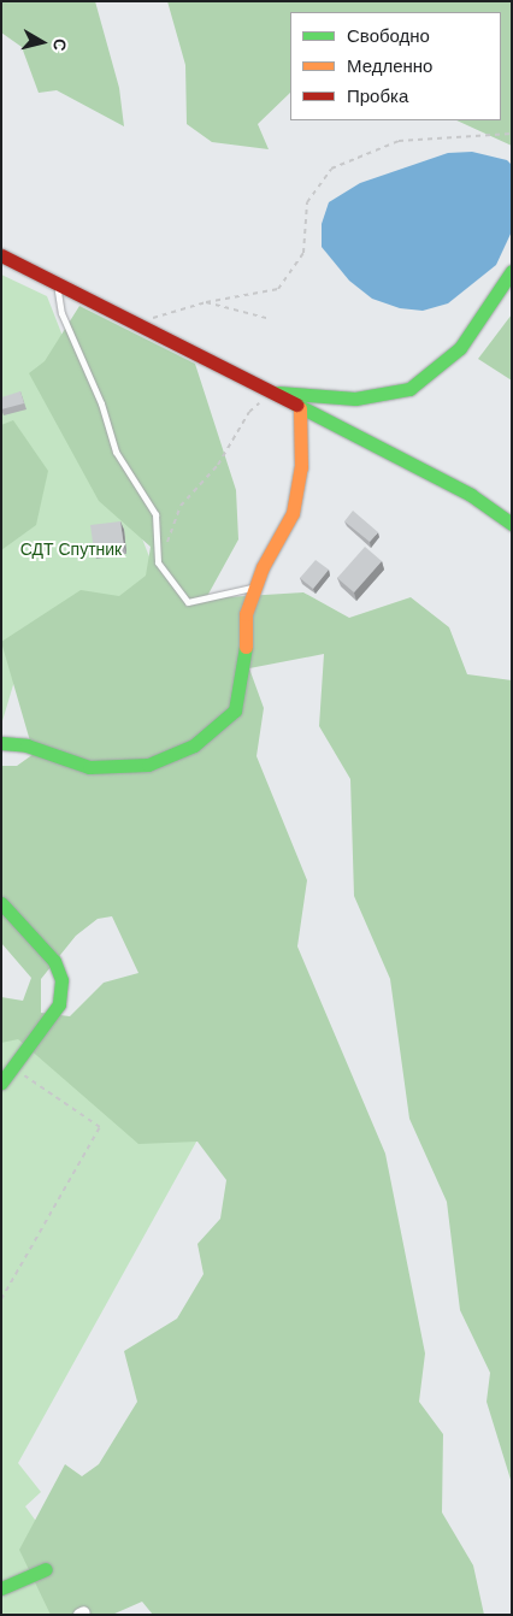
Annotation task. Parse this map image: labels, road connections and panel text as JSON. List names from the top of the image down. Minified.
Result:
{"parks":["СДТ Спутник"],"legend":["Свободно","Медленно","Пробка"],"north":"right"}
